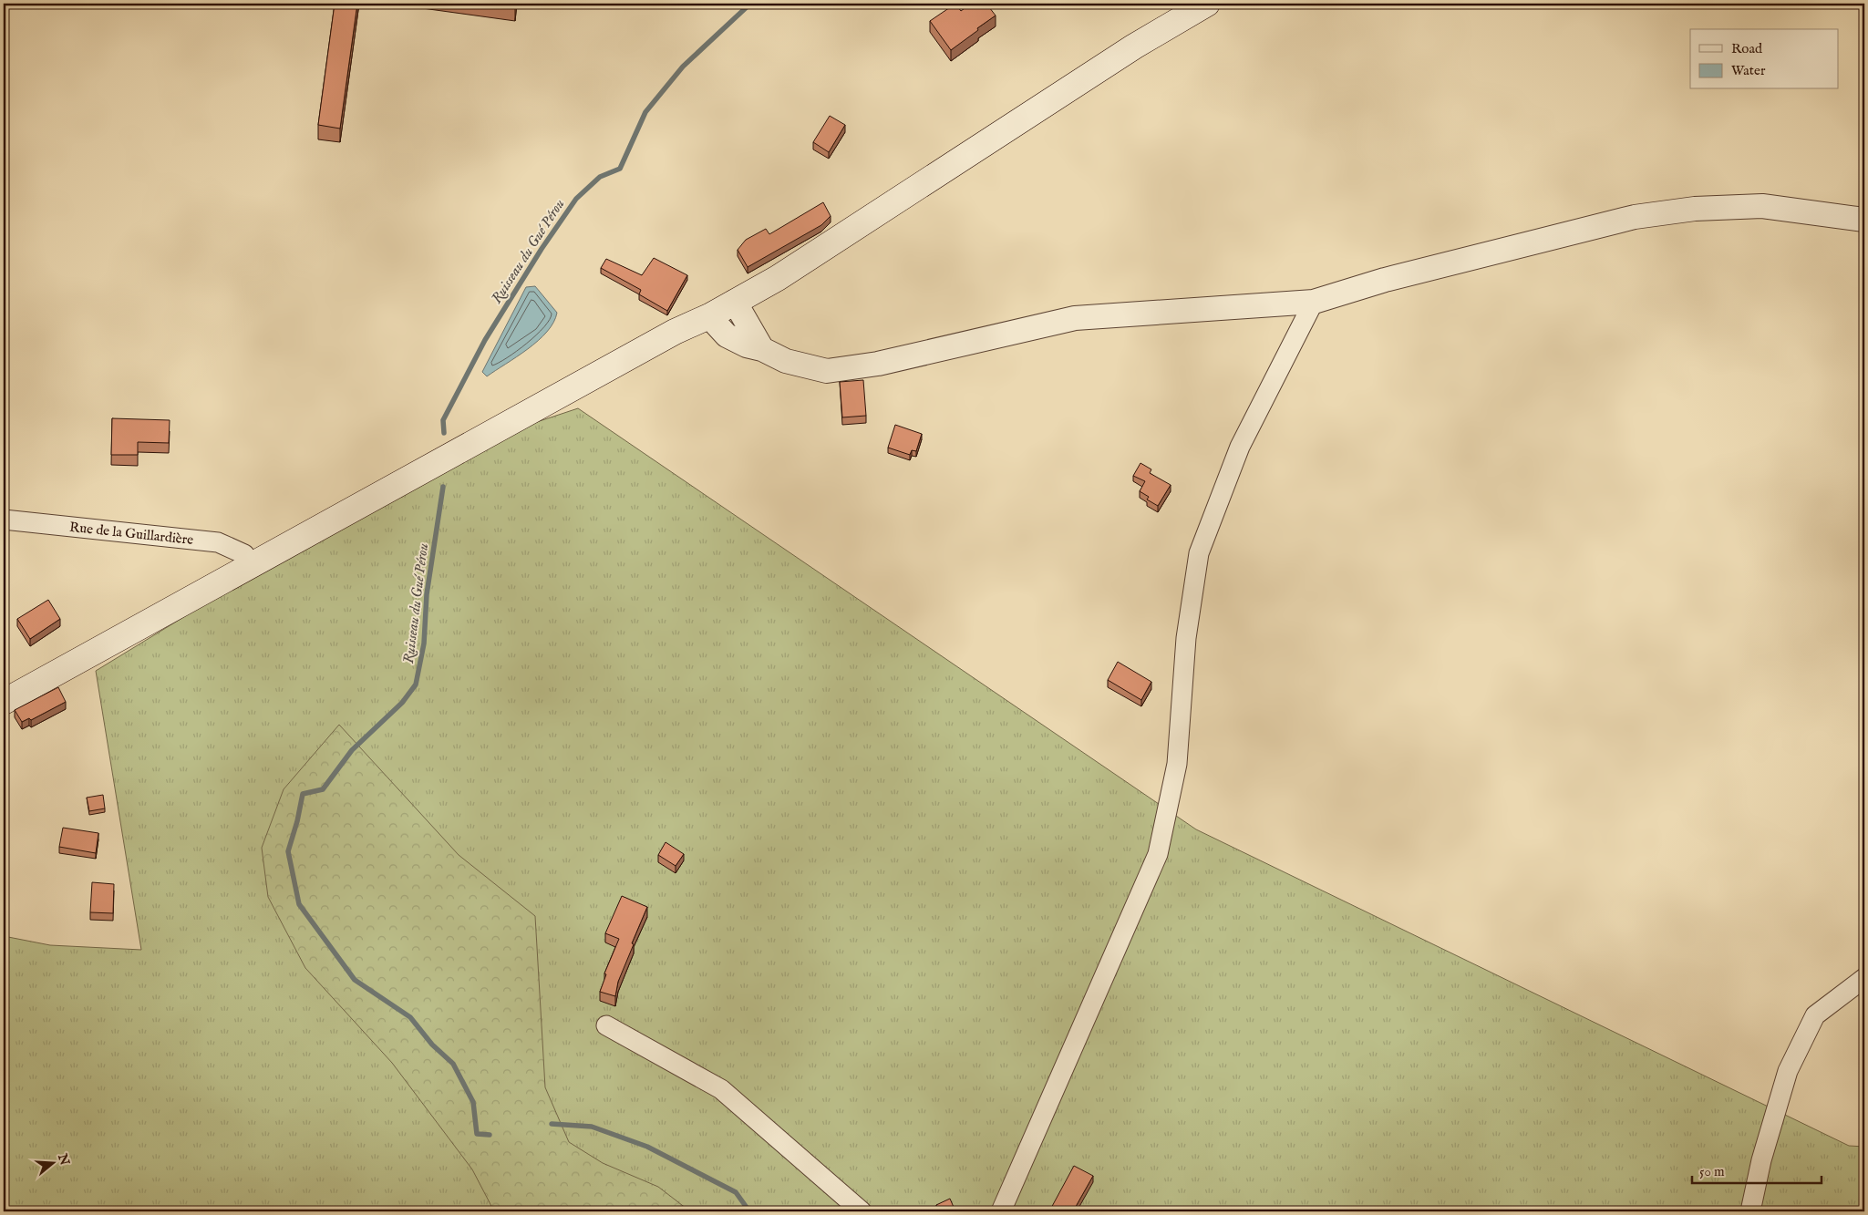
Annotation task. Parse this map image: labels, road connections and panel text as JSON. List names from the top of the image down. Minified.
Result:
{"streets":{"street":["Rue de la Guillardière"]},"water":["Ruisseau du Gué Pérou"],"legend":["Road","Water"],"scale_bar":"50 m","north":"right"}
